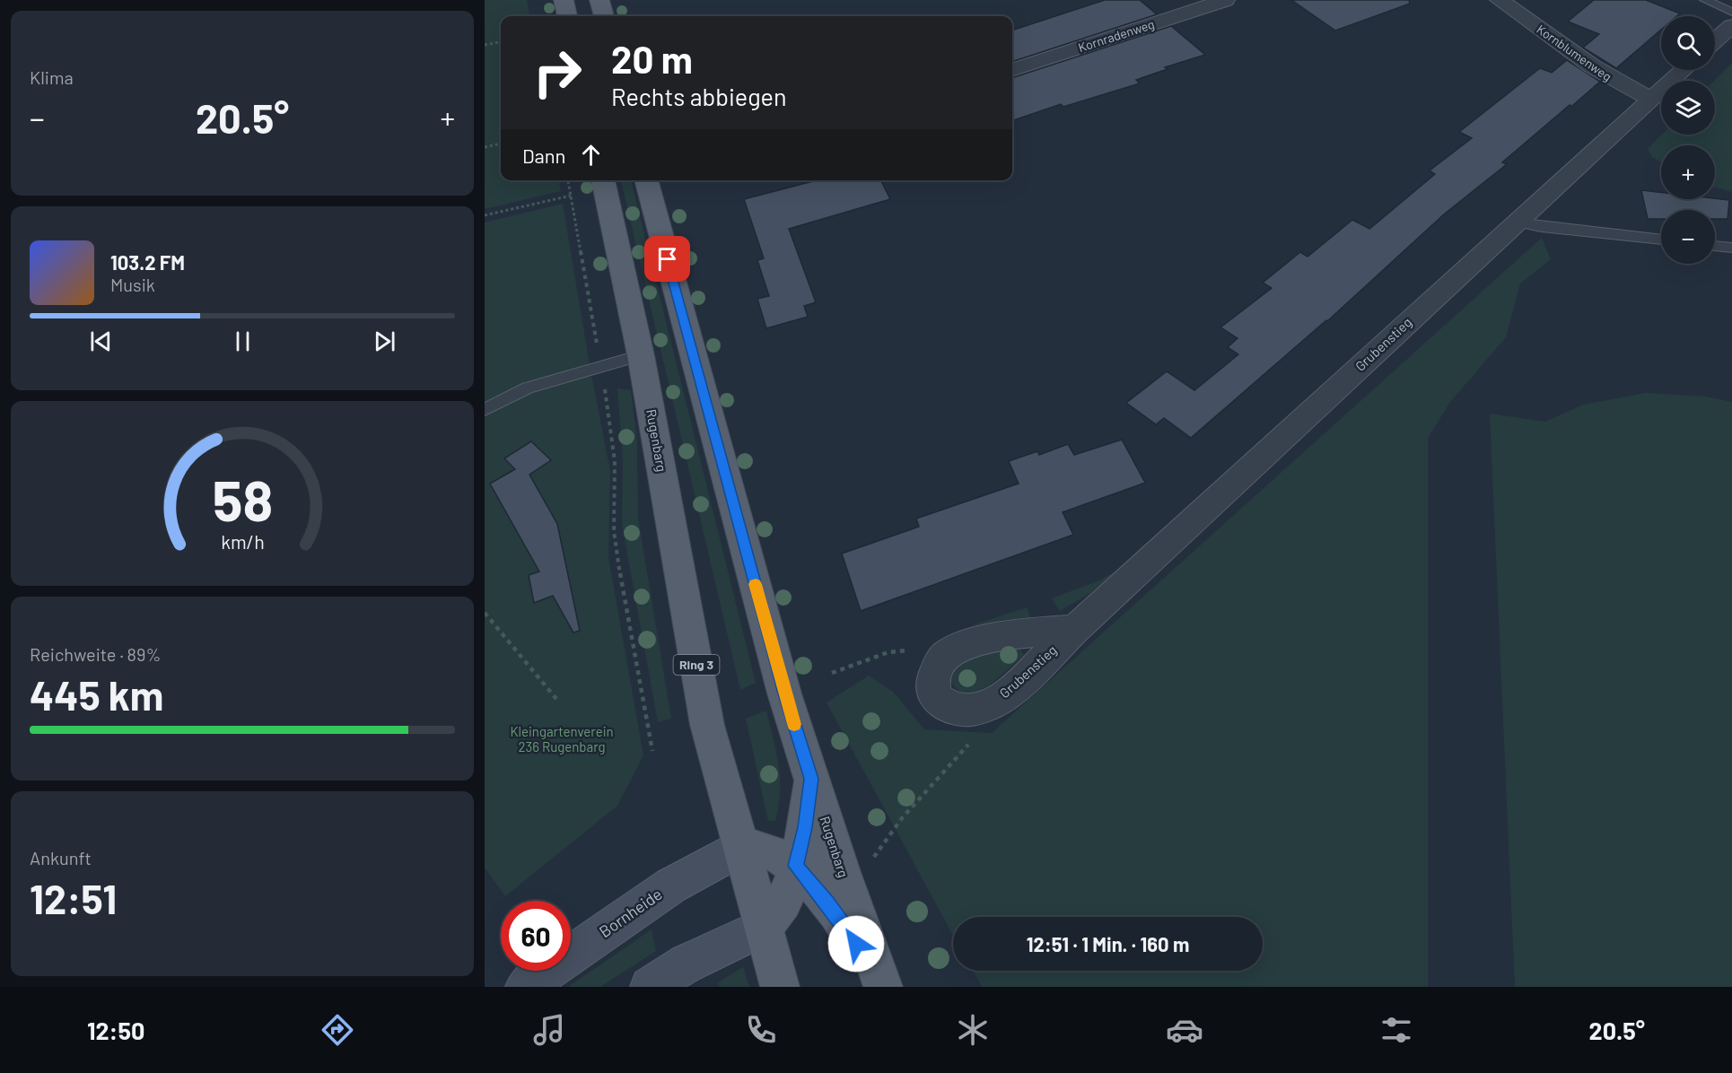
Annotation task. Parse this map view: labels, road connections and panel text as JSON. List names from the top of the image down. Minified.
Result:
{"streets":{"main road":["Rugenbarg","Ring 3"],"street":["Kornradenweg","Kornblumenweg","Grubenstieg","Bornheide"]},"crossings":[["Kornblumenweg","Grubenstieg"],["Rugenbarg","Bornheide"]],"parks":["Kleingartenverein 236 Rugenbarg"],"page":{"tile":["Klima",["Reichweite · 89%","445 km"],["Ankunft","12:51"]],"map_buttons":["+","−"],"turn":["20 m","Rechts abbiegen"],"heat":["−","20.5°","+"],"then":"Dann","song":["103.2 FM","Musik"],"limit":"60","trip":"12:51 · 1 Min. · 160 m","tabs":["12:50","20.5°"],"gauge":["58","km/h"]}}
